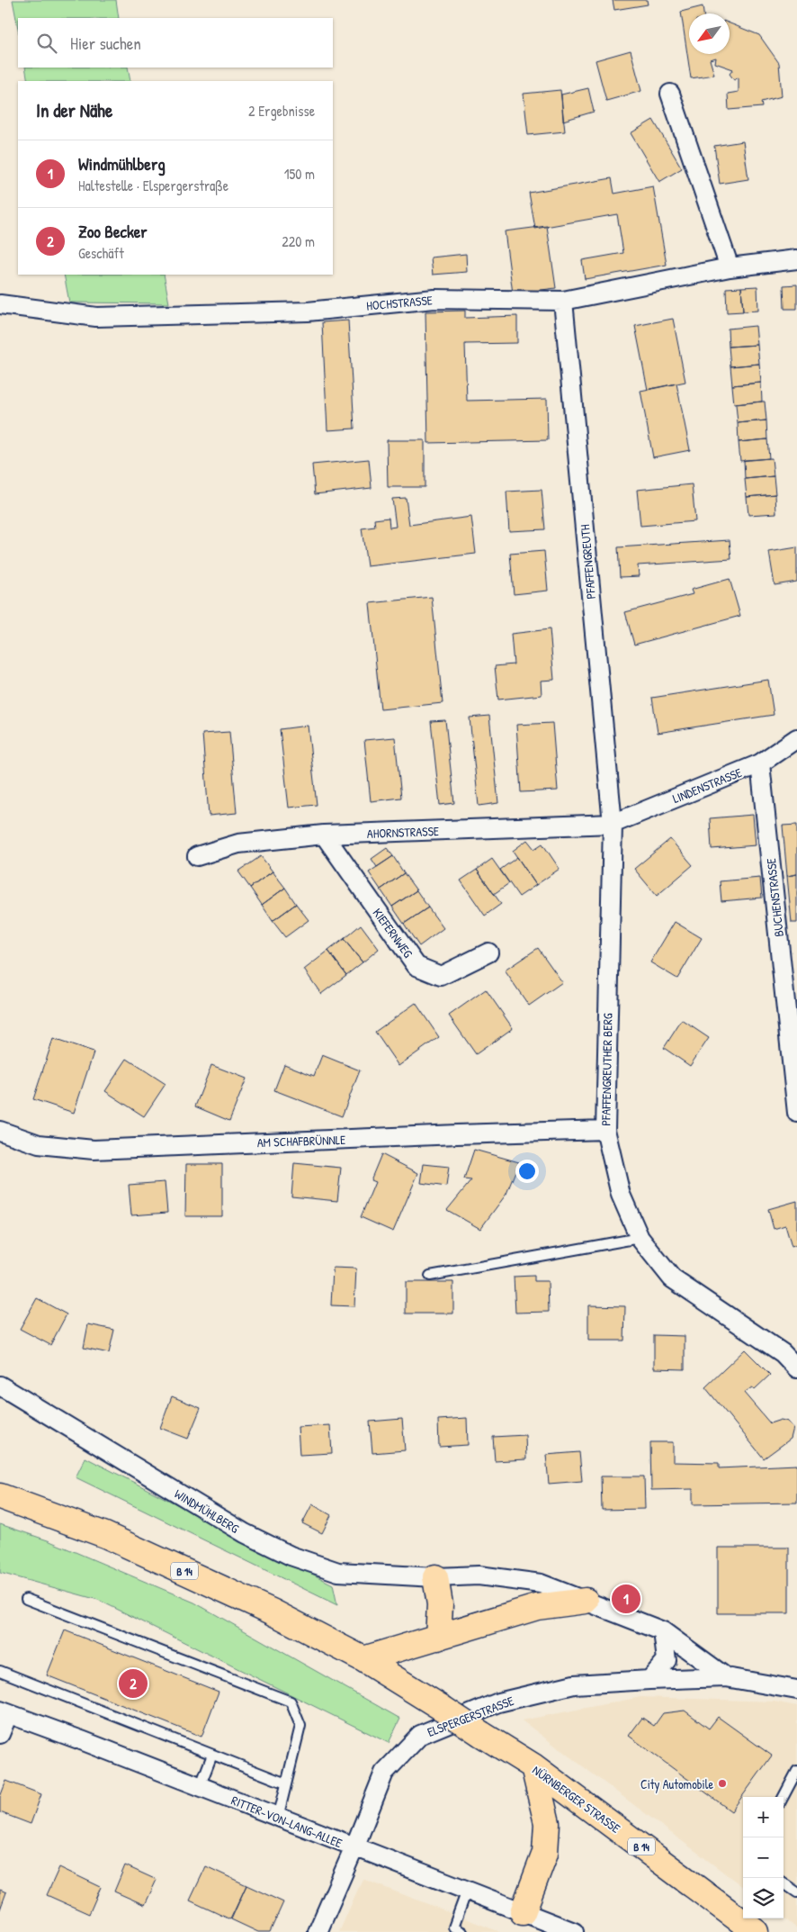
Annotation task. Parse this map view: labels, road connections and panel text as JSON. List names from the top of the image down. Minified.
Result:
{"streets":{"main road":["B 14","NÜRNBERGER STRASSE"],"street":["HOCHSTRASSE","PFAFFENGREUTH","LINDENSTRASSE","AHORNSTRASSE","BUCHENSTRASSE","KIEFERNWEG","PFAFFENGREUTHER BERG","AM SCHAFBRÜNNLE","WINDMÜHLBERG","ELSPERGERSTRASSE","RITTER-VON-LANG-ALLEE"]},"crossings":[["HOCHSTRASSE","PFAFFENGREUTH"],["PFAFFENGREUTH","LINDENSTRASSE"],["PFAFFENGREUTH","AHORNSTRASSE"],["PFAFFENGREUTH","PFAFFENGREUTHER BERG"],["LINDENSTRASSE","AHORNSTRASSE"],["LINDENSTRASSE","BUCHENSTRASSE"],["LINDENSTRASSE","PFAFFENGREUTHER BERG"],["AHORNSTRASSE","KIEFERNWEG"],["AHORNSTRASSE","PFAFFENGREUTHER BERG"],["PFAFFENGREUTHER BERG","AM SCHAFBRÜNNLE"],["WINDMÜHLBERG","ELSPERGERSTRASSE"],["B 14","NÜRNBERGER STRASSE"],["ELSPERGERSTRASSE","RITTER-VON-LANG-ALLEE"]],"places":["City Automobile"],"north":"bottom left","page":{"search":"Hier suchen","heading":["In der Nähe","2 Ergebnisse"],"list":[{"mark":"1","name":"Windmühlberg","note":"Haltestelle · Elspergerstraße","value":"150 m"},{"mark":"2","name":"Zoo Becker","note":"Geschäft","value":"220 m"}],"pins":["1","2"],"map_buttons":["+","−"]}}
